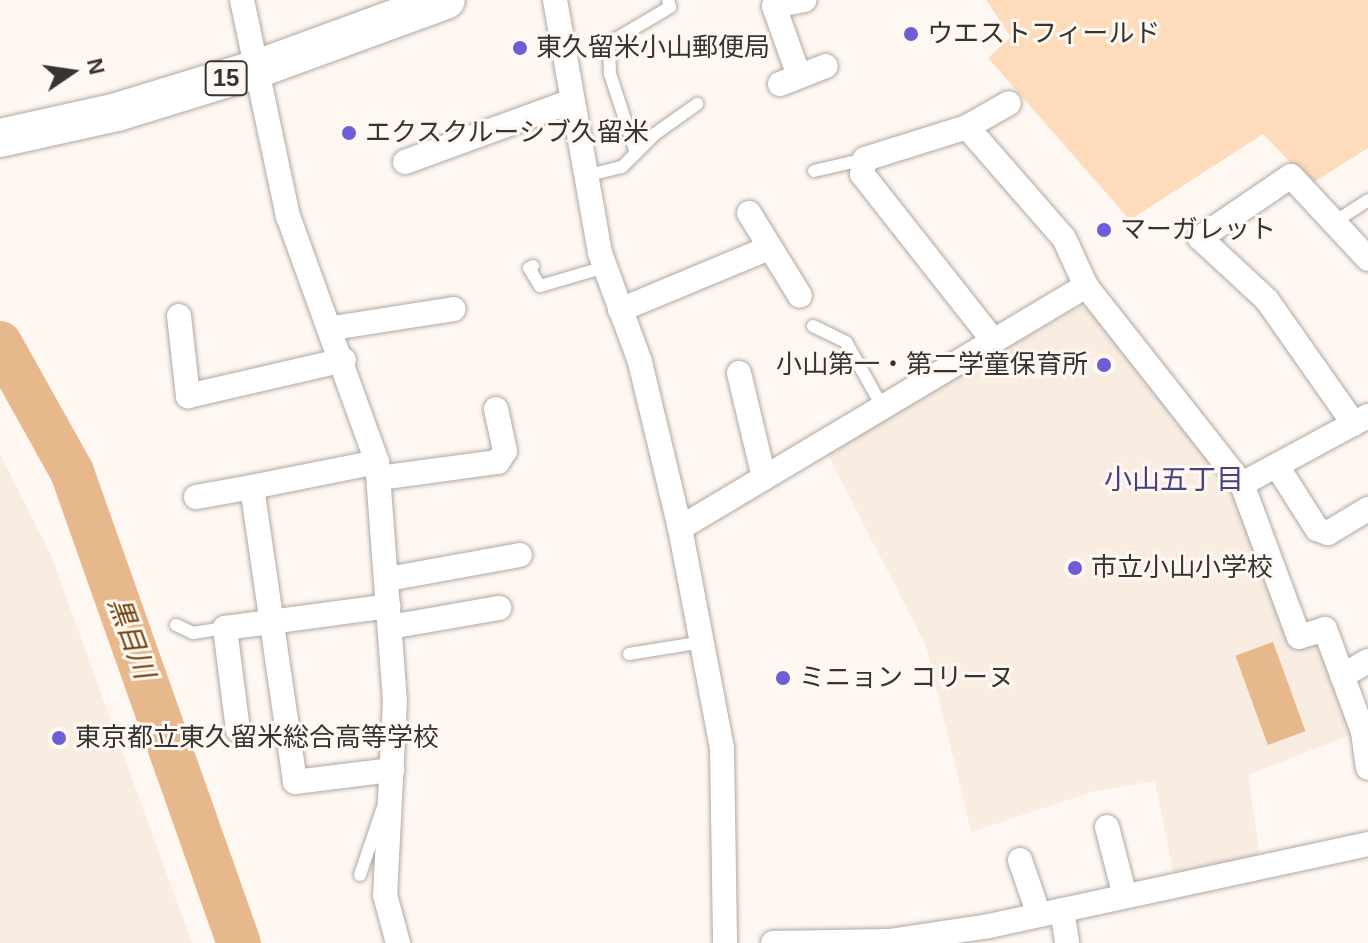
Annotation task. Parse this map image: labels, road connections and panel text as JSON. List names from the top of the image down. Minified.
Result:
{"streets":{"main road":["15"]},"districts":["小山五丁目"],"water":["黒目川"],"places":["ウエストフィールド","東久留米小山郵便局","エクスクルーシブ久留米","マーガレット","小山第一・第二学童保育所","市立小山小学校","ミニョン コリーヌ","東京都立東久留米総合高等学校"],"north":"right"}
